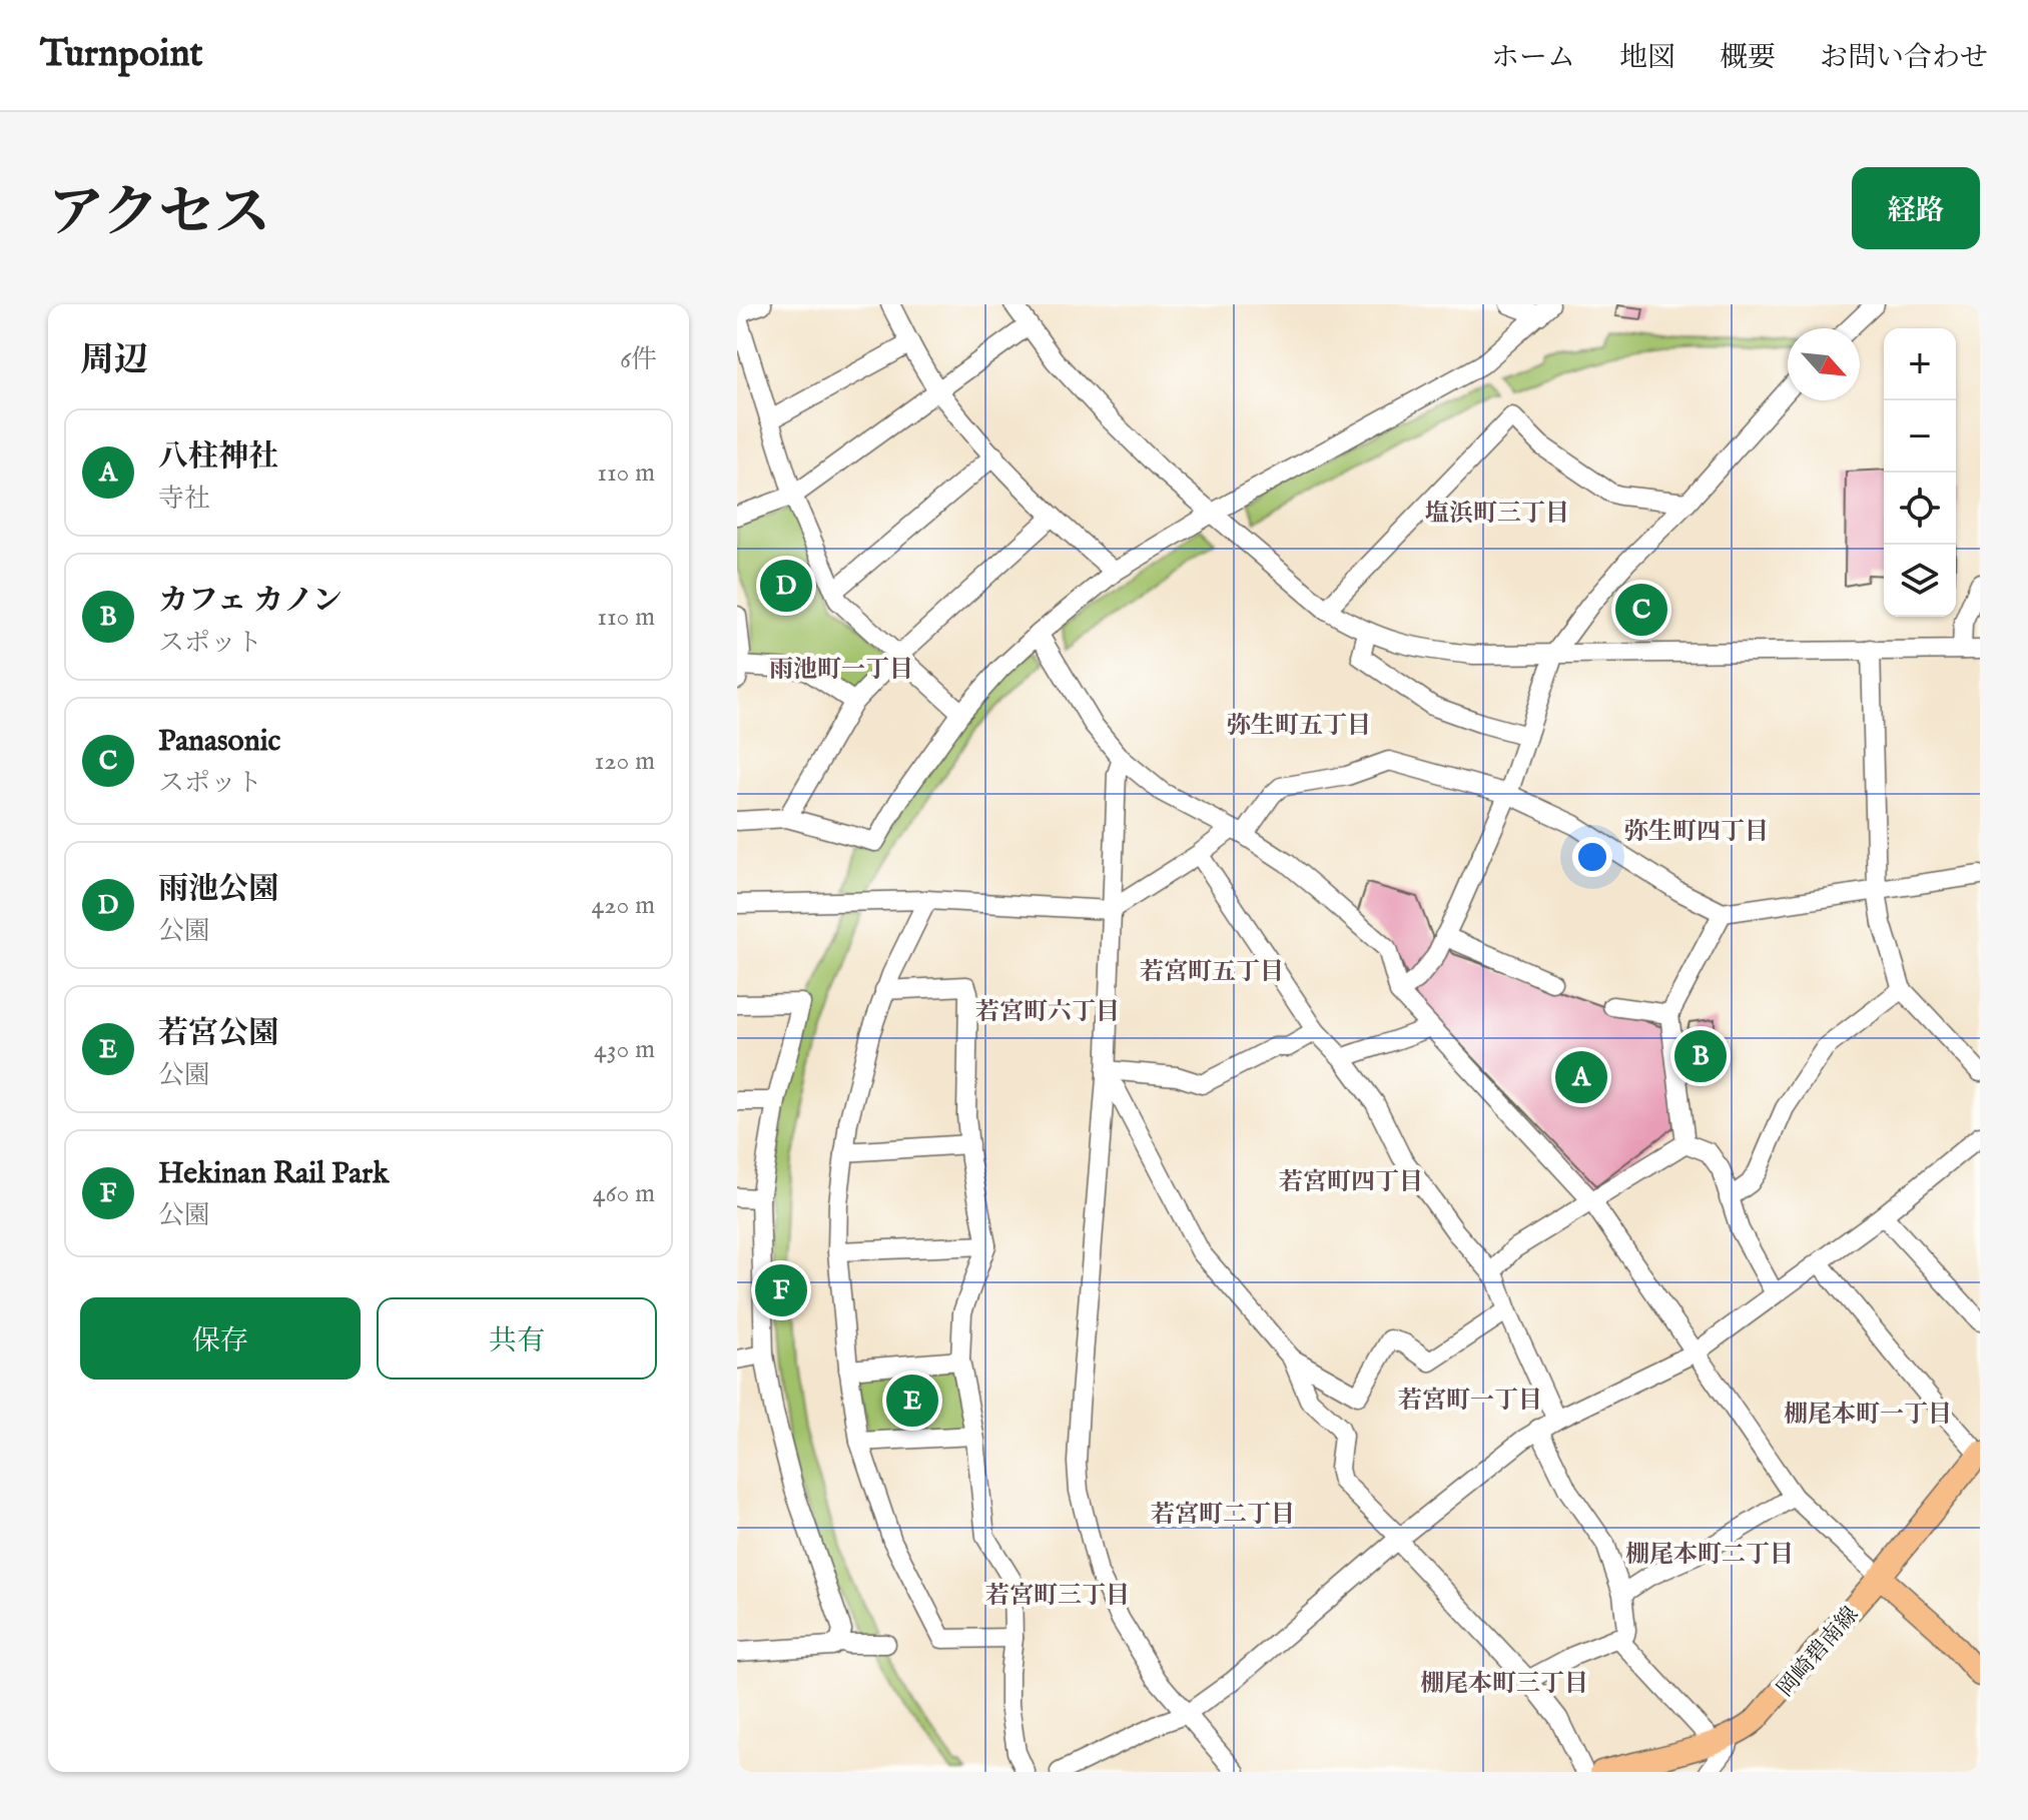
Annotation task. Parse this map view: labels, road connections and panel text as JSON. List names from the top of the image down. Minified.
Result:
{"streets":{"main road":["岡崎碧南線"]},"districts":["塩浜町三丁目","雨池町一丁目","弥生町五丁目","弥生町四丁目","若宮町五丁目","若宮町六丁目","若宮町四丁目","若宮町一丁目","棚尾本町一丁目","若宮町二丁目","棚尾本町二丁目","若宮町三丁目","棚尾本町三丁目"],"north":"bottom right","page":{"header":"Turnpoint","nav":["ホーム","地図","概要","お問い合わせ"],"title":"アクセス","buttons":["経路",["保存","共有"]],"heading":["周辺","6件"],"map_buttons":["+","−"],"list":[{"mark":"A","name":"八柱神社","note":"寺社","value":"110 m"},{"mark":"B","name":"カフェ カノン","note":"スポット","value":"110 m"},{"mark":"C","name":"Panasonic","note":"スポット","value":"120 m"},{"mark":"D","name":"雨池公園","note":"公園","value":"420 m"},{"mark":"E","name":"若宮公園","note":"公園","value":"430 m"},{"mark":"F","name":"Hekinan Rail Park","note":"公園","value":"460 m"}],"pins":["D","C","B","A","F","E"]}}
